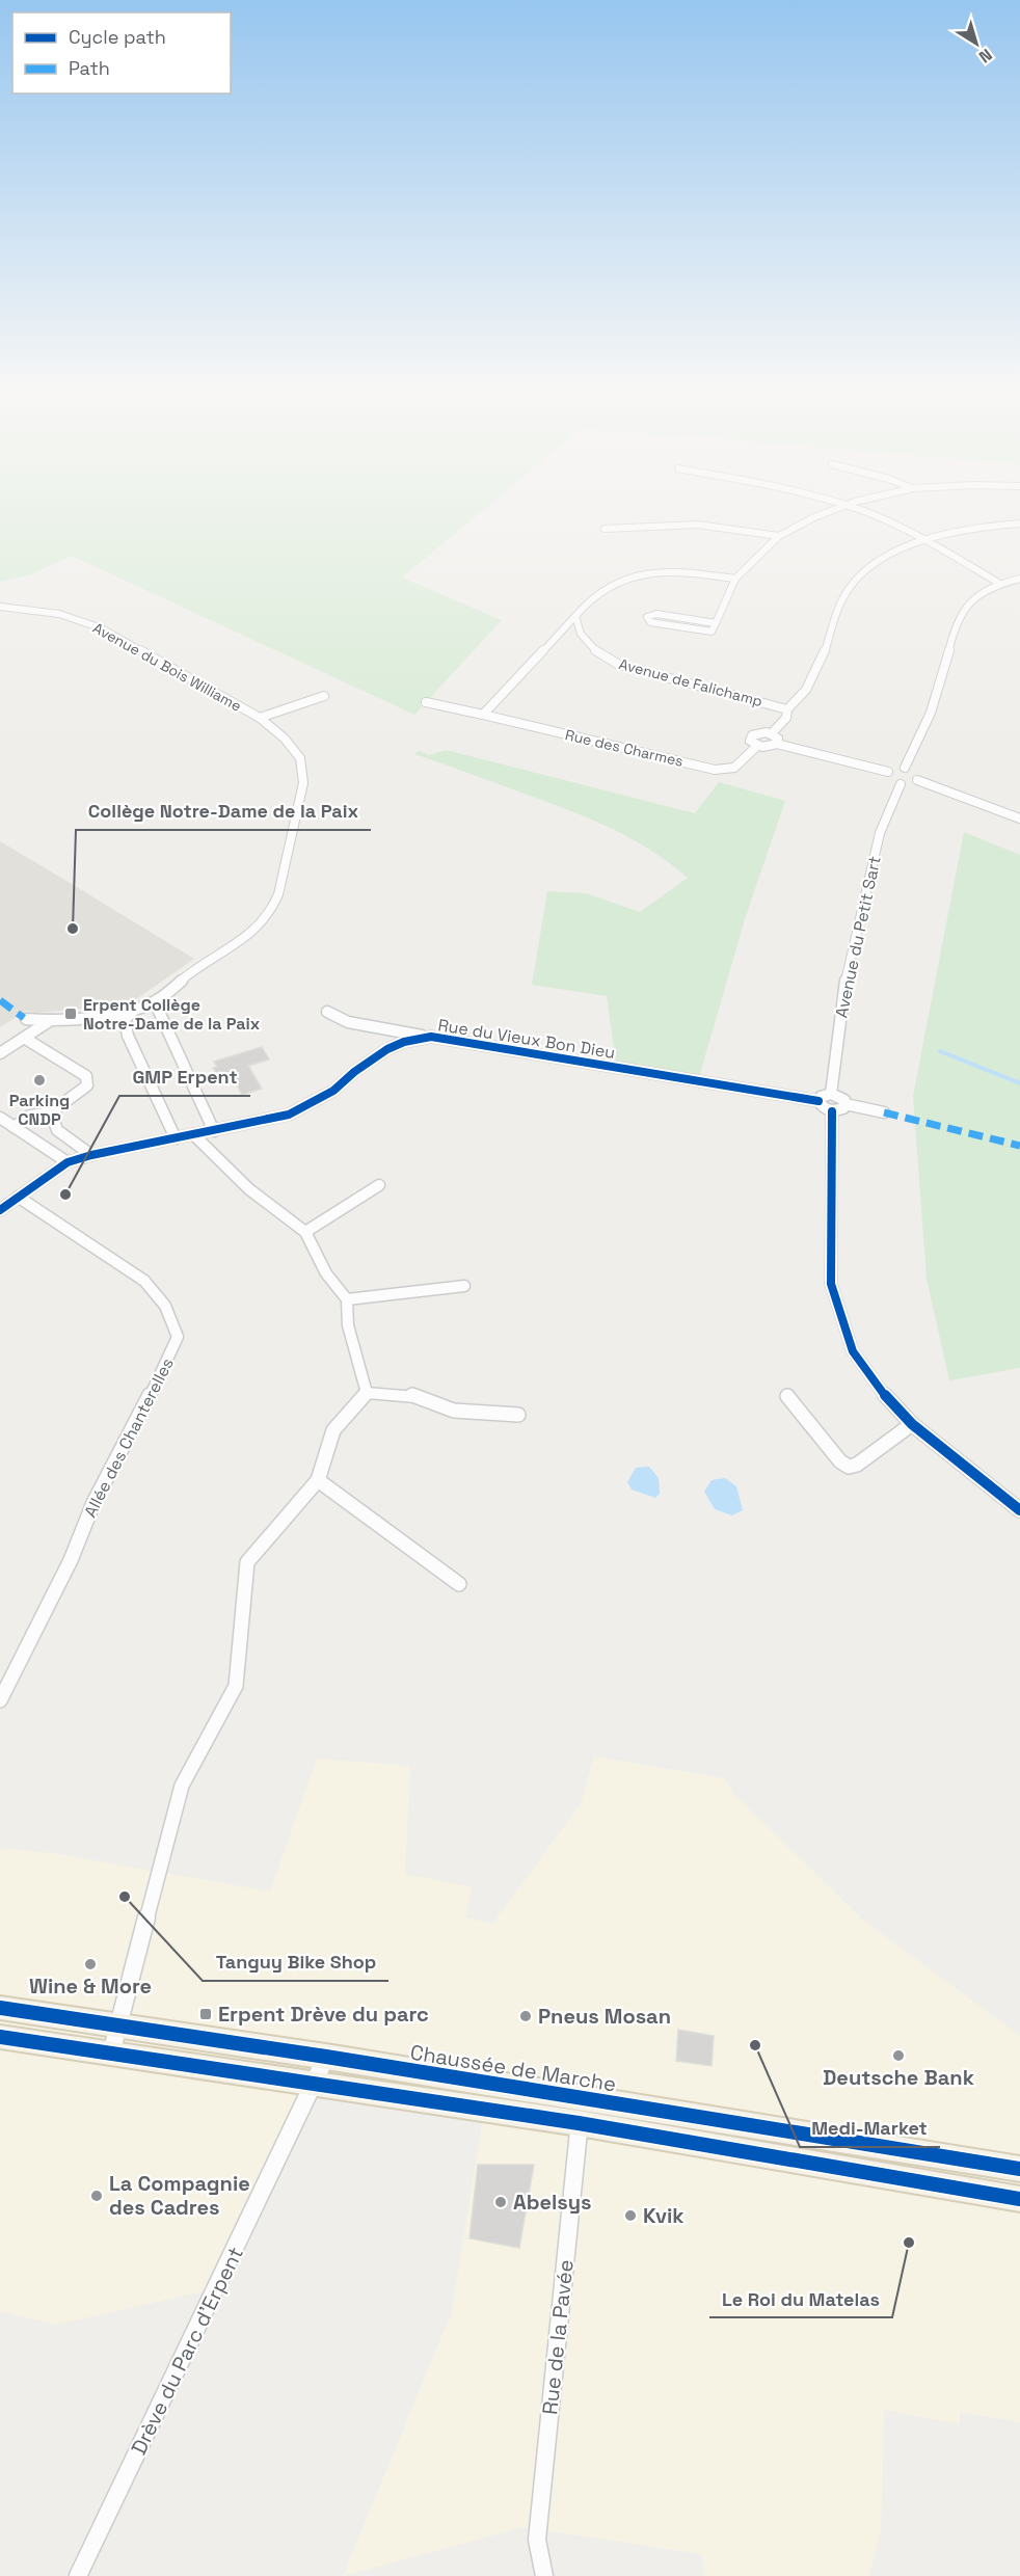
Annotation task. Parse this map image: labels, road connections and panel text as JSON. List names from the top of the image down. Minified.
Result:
{"streets":{"main road":["Chaussée de Marche"],"street":["Avenue du Bois Williame","Avenue de Falichamp","Rue des Charmes","Avenue du Petit Sart","Rue du Vieux Bon Dieu","Allée des Chanterelles","Rue de la Pavée","Drève du Parc d'Erpent"]},"crossings":[["Avenue de Falichamp","Rue des Charmes"],["Avenue du Petit Sart","Rue du Vieux Bon Dieu"],["Chaussée de Marche","Rue de la Pavée"],["Chaussée de Marche","Drève du Parc d'Erpent"]],"places":{"other":["Collège Notre-Dame de la Paix","Parking CNDP","GMP Erpent","Tanguy Bike Shop","Wine & More","Pneus Mosan","Medi-Market","Deutsche Bank","La Compagnie des Cadres","Abelsys","Kvik","Le Roi du Matelas"],"transit":["Erpent Collège Notre-Dame de la Paix","Erpent Drève du parc"]},"legend":["Cycle path","Path"],"north":"bottom right"}
